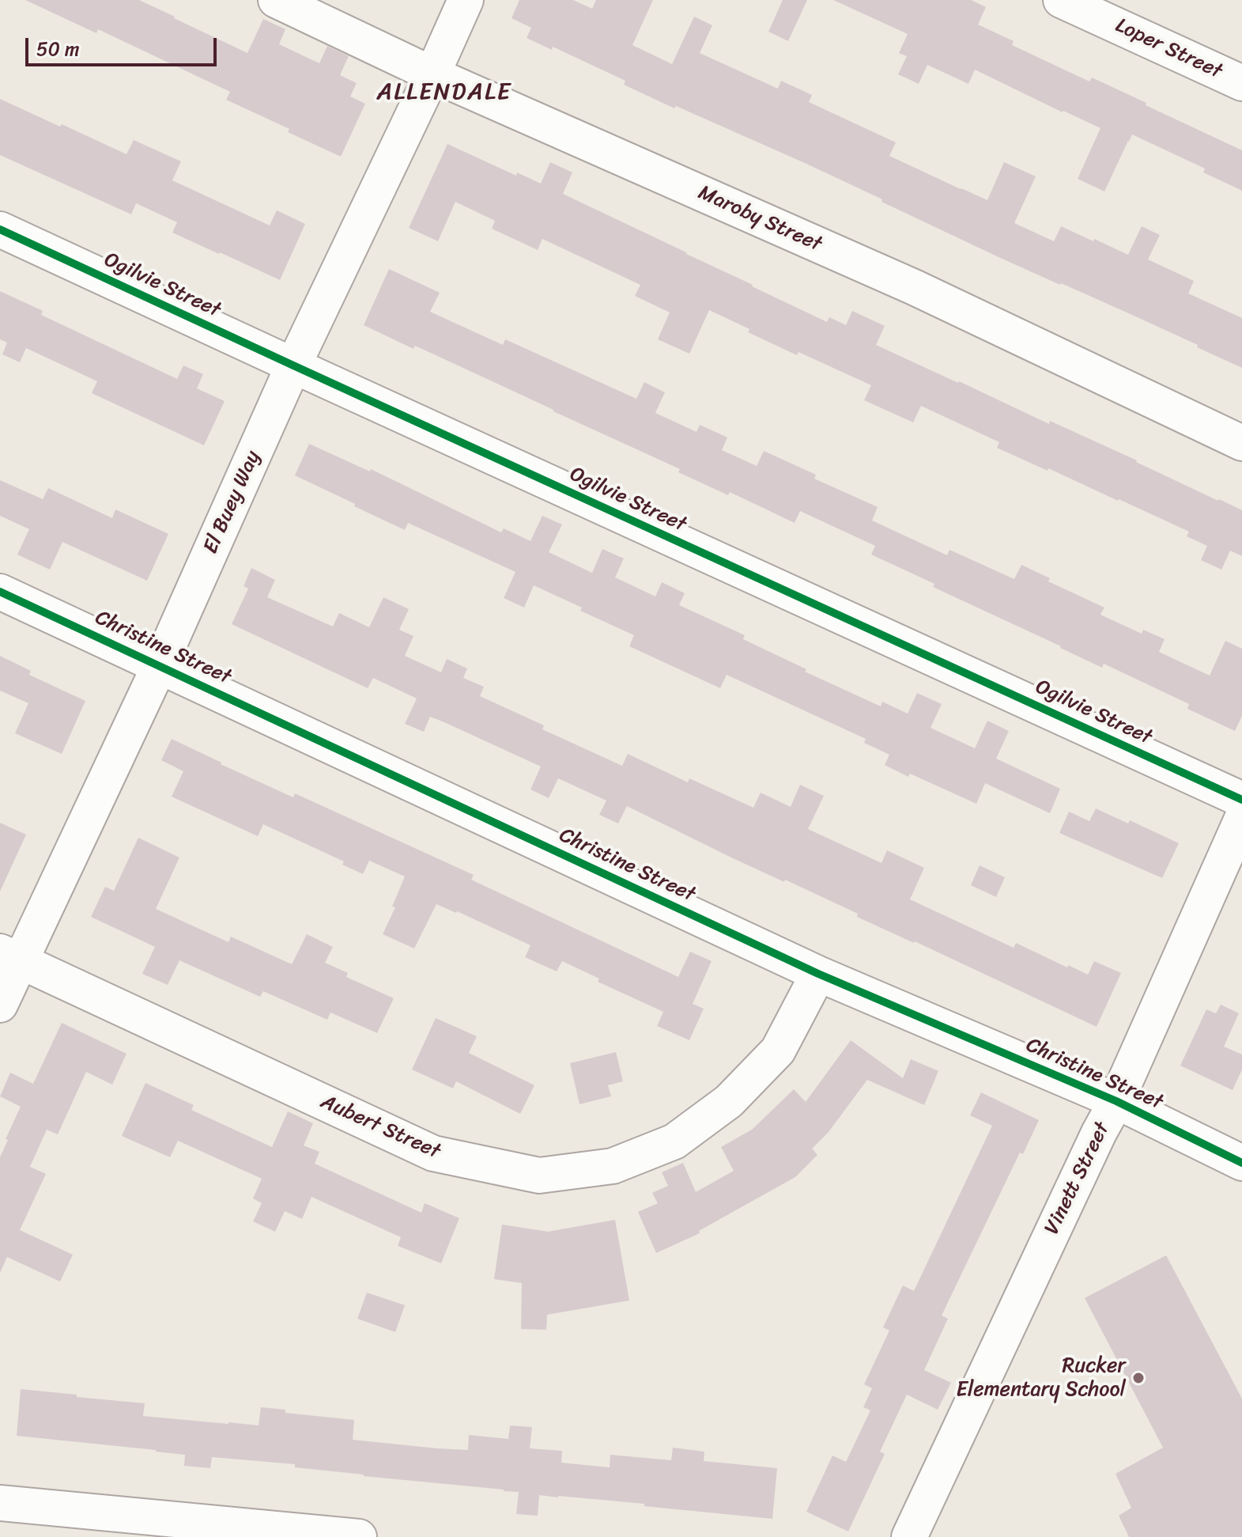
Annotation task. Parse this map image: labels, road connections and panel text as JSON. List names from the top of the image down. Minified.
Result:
{"streets":{"street":["Loper Street","Maroby Street","Ogilvie Street","El Buey Way","Christine Street","Aubert Street","Vinett Street"]},"crossings":[["Maroby Street","El Buey Way"],["Ogilvie Street","El Buey Way"],["El Buey Way","Christine Street"],["El Buey Way","Aubert Street"],["Christine Street","Aubert Street"],["Christine Street","Vinett Street"]],"districts":["ALLENDALE"],"places":["Rucker Elementary School"],"scale_bar":"50 m"}
